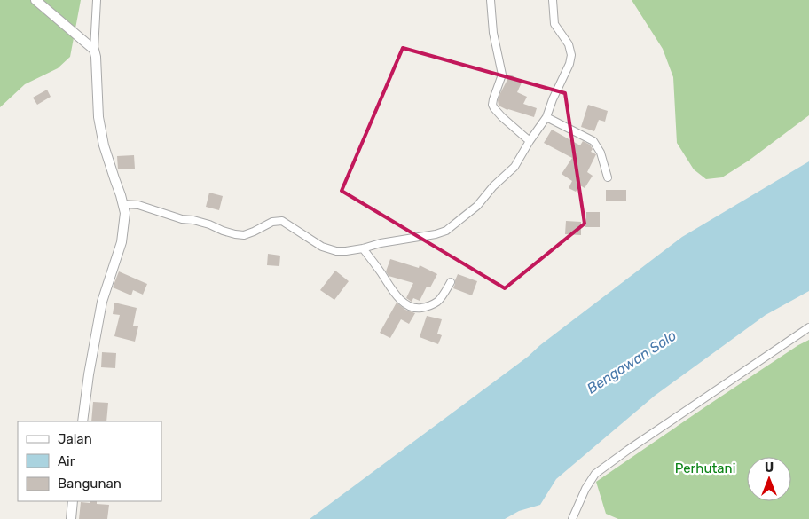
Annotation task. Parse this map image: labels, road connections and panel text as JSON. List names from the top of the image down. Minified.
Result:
{"water":["Bengawan Solo"],"parks":["Perhutani"],"legend":["Jalan","Air","Bangunan"],"north":"top"}
